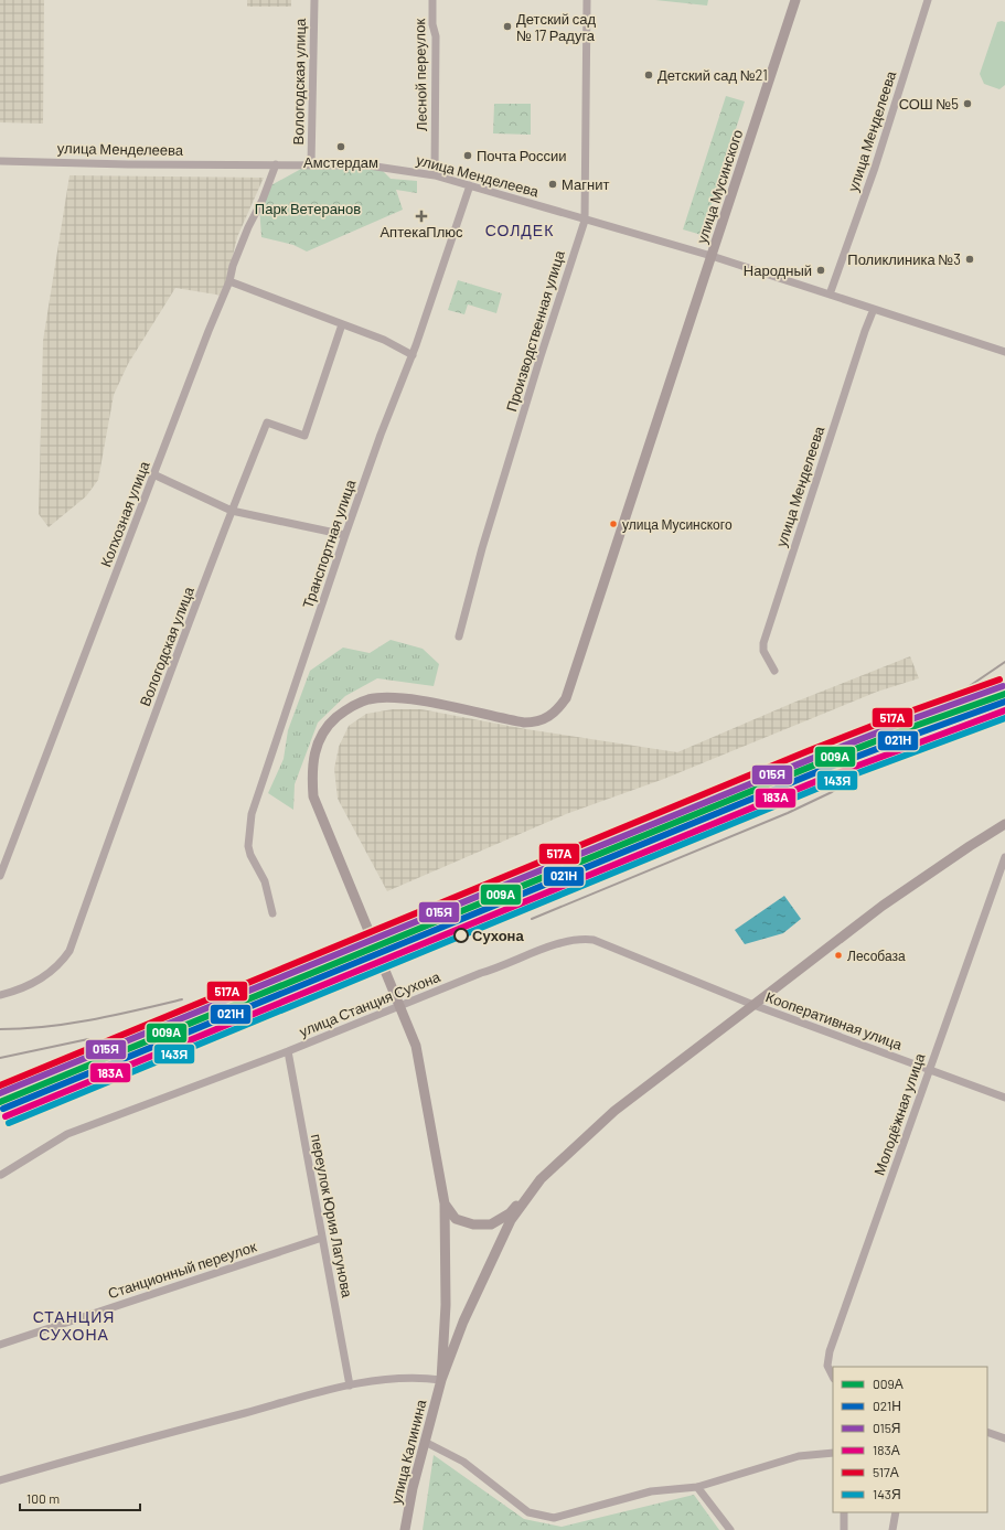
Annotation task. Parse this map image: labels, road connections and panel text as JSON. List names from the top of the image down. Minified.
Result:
{"streets":{"street":["Лесной переулок","Вологодская улица","улица Менделеева","улица Мусинского","Производственная улица","Колхозная улица","Транспортная улица","улица Станция Сухона","Кооперативная улица","Молодёжная улица","переулок Юрия Лагунова","Станционный переулок","улица Калинина"]},"crossings":[["Лесной переулок","улица Менделеева"],["Вологодская улица","улица Менделеева"],["улица Менделеева","улица Мусинского"],["улица Менделеева","Производственная улица"],["улица Менделеева","Колхозная улица"],["улица Менделеева","Транспортная улица"],["улица Мусинского","улица Калинина"],["улица Станция Сухона","Кооперативная улица"],["улица Станция Сухона","переулок Юрия Лагунова"],["Кооперативная улица","Молодёжная улица"],["переулок Юрия Лагунова","Станционный переулок"]],"districts":["СОЛДЕК","СТАНЦИЯ СУХОНА"],"parks":["Парк Ветеранов"],"places":{"other":["Детский сад № 17 Радуга","Детский сад №21","СОШ №5","Амстердам","Почта России","Магнит","Поликлиника №3","Народный","улица Мусинского","Сухона","Лесобаза"],"health":["АптекаПлюс"]},"lines":["transit line 517А","transit line 015Я","transit line 009А","transit line 021Н","transit line 183А","transit line 143Я"],"legend":["009А","021Н","015Я","183А","517А","143Я"],"scale_bar":"100 m"}
